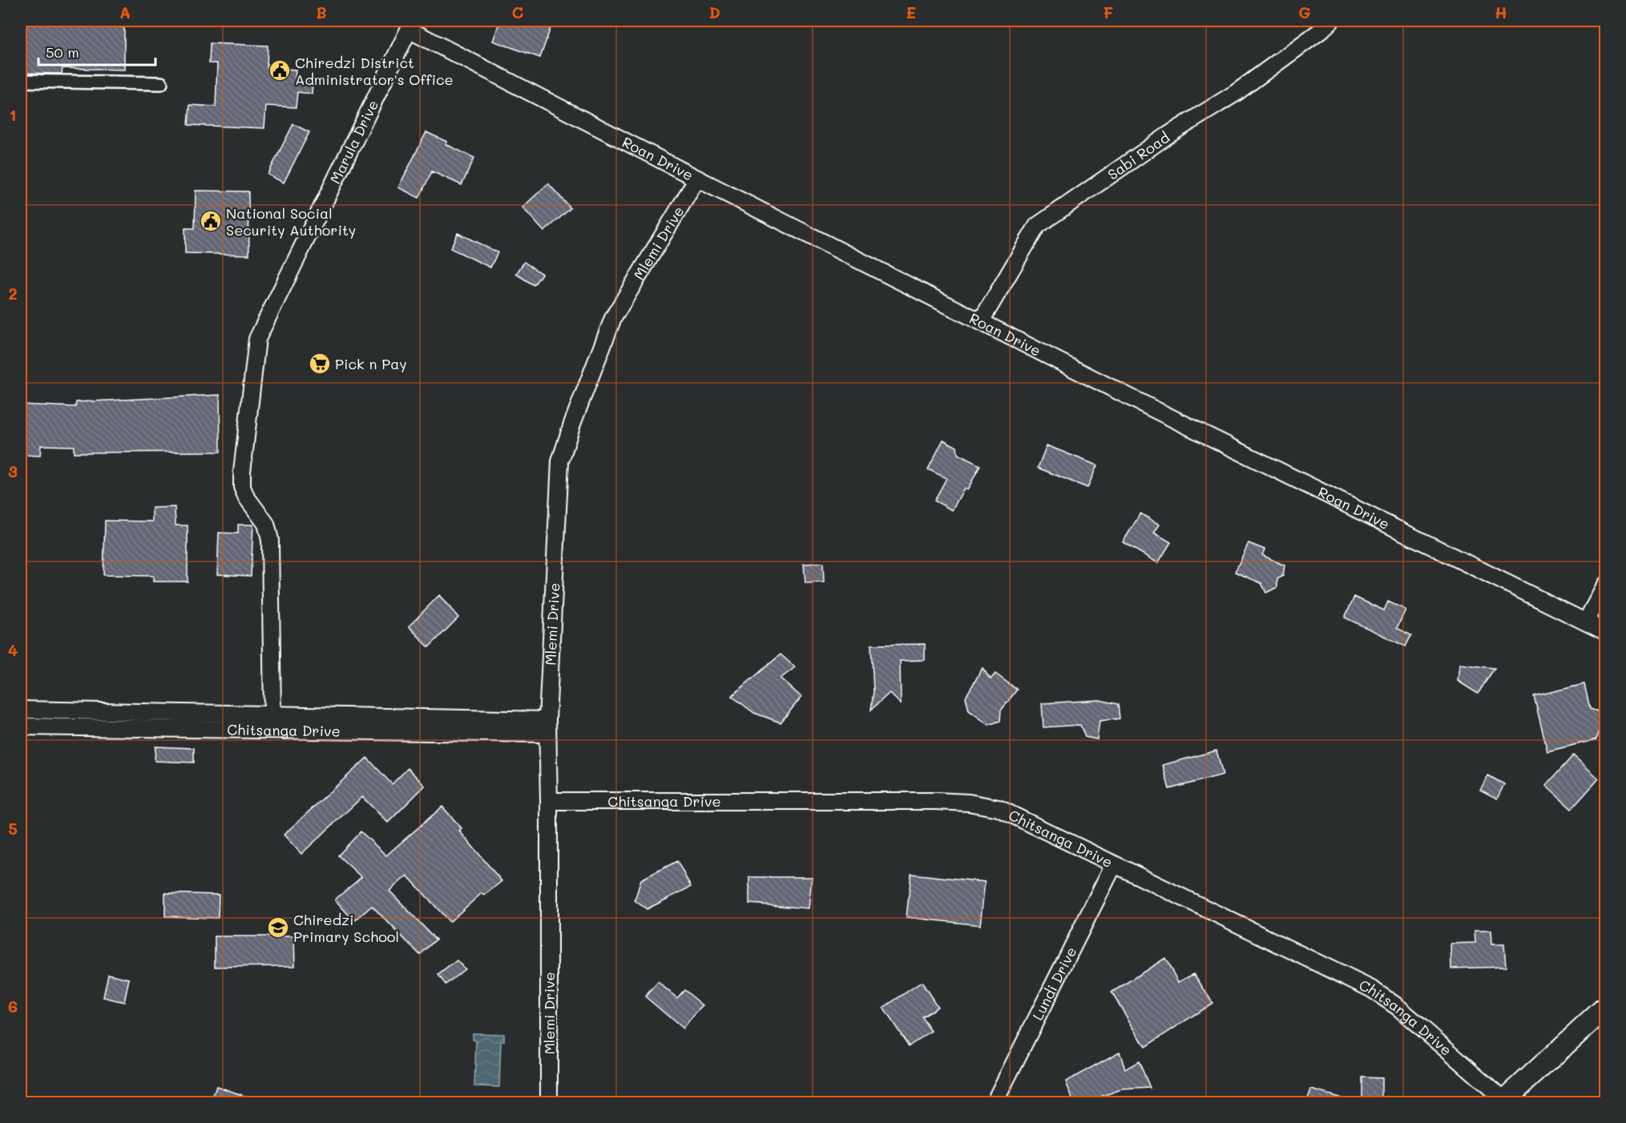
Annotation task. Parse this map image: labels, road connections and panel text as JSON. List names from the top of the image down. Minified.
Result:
{"streets":{"street":["Marula Drive","Sabi Road","Roan Drive","Mlemi Drive","Chitsanga Drive","Lundi Drive"]},"crossings":[["Marula Drive","Roan Drive"],["Sabi Road","Roan Drive"],["Roan Drive","Mlemi Drive"],["Mlemi Drive","Chitsanga Drive"],["Chitsanga Drive","Lundi Drive"]],"places":{"public building":["Chiredzi District Administrator's Office","National Social Security Authority"],"supermarket":["Pick n Pay"],"school or university":["Chiredzi Primary School"]},"scale_bar":"50 m","grid":{"columns":["A","B","C","D","E","F","G","H"],"rows":["1","2","3","4","5","6"]}}
